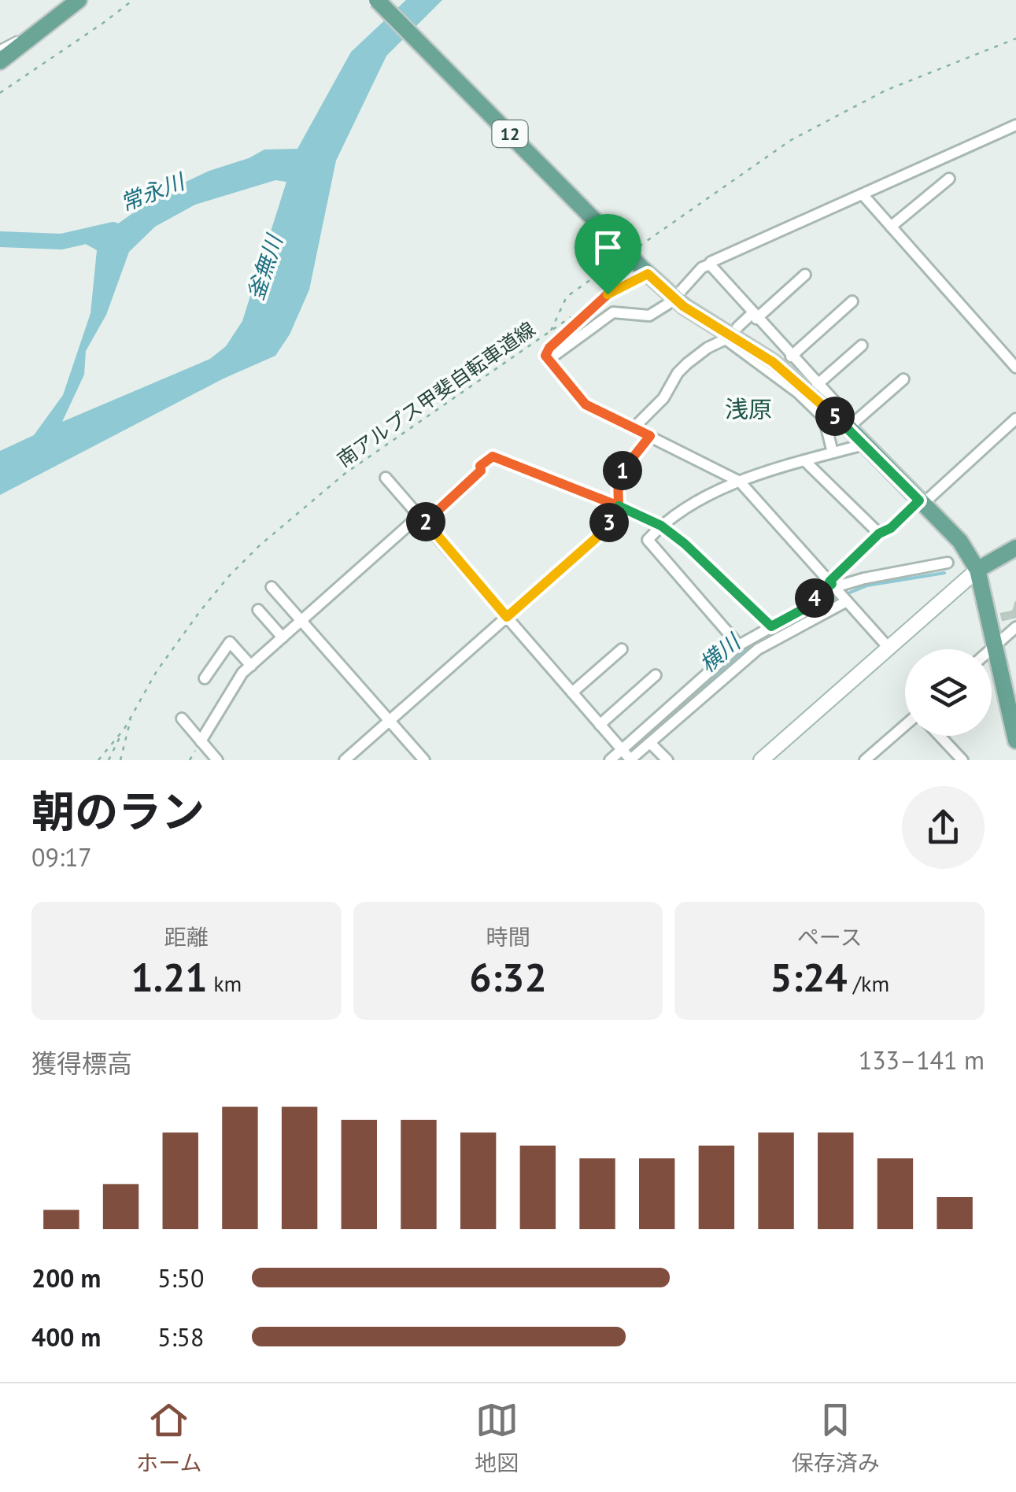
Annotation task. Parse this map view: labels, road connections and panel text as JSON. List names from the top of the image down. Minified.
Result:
{"streets":{"main road":["12"],"path":["南アルプス甲斐自転車道線"]},"districts":["浅原"],"water":["常永川","釜無川","横川"],"page":{"pins":["5","1","2","3","4"],"heading":["朝のラン","09:17"],"stats":[["距離","1.21 km"],["時間","6:32"],["ペース","5:24 /km"]],"chart":["獲得標高","133–141 m"],"list":[{"name":"200 m","note":"5:50"},{"name":"400 m","note":"5:58"}],"tabs":["ホーム","地図","保存済み"]}}
